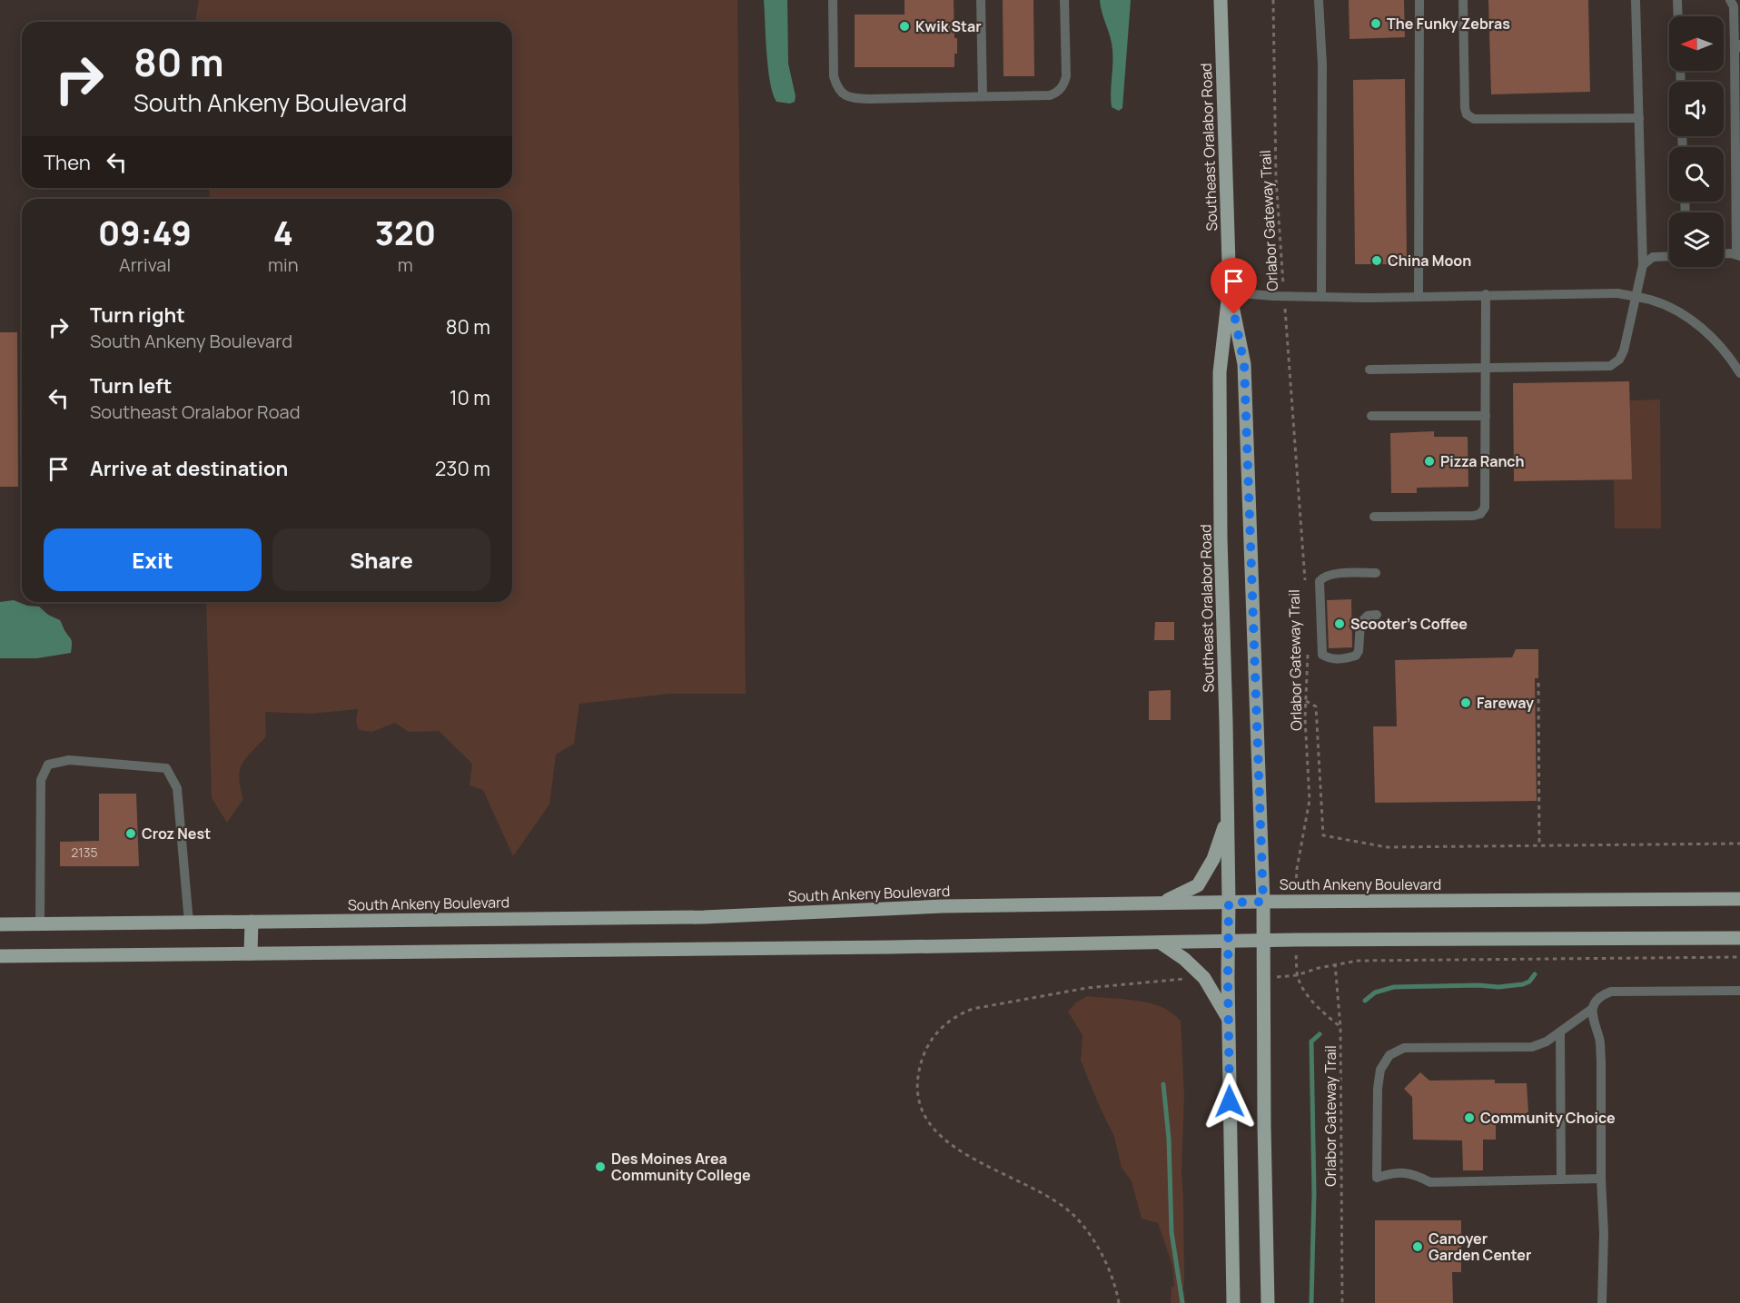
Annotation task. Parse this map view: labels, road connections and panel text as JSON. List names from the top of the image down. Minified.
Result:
{"streets":{"main road":["Southeast Oralabor Road","South Ankeny Boulevard"],"path":["Orlabor Gateway Trail"]},"crossings":[["Southeast Oralabor Road","South Ankeny Boulevard"],["Orlabor Gateway Trail","South Ankeny Boulevard"]],"places":["The Funky Zebras","Kwik Star","China Moon","Pizza Ranch","Scooter's Coffee","Fareway","Croz Nest","Community Choice","Des Moines Area Community College","Canoyer Garden Center"],"house_numbers":["2135"],"north":"left","page":{"turn":["80 m","South Ankeny Boulevard"],"then":"Then","eta":["09:49","Arrival","4","min","320","m"],"list":[{"name":"Turn right","note":"South Ankeny Boulevard","value":"80 m"},{"name":"Turn left","note":"Southeast Oralabor Road","value":"10 m"},{"name":"Arrive at destination","value":"230 m"}],"buttons":["Exit","Share"]}}
